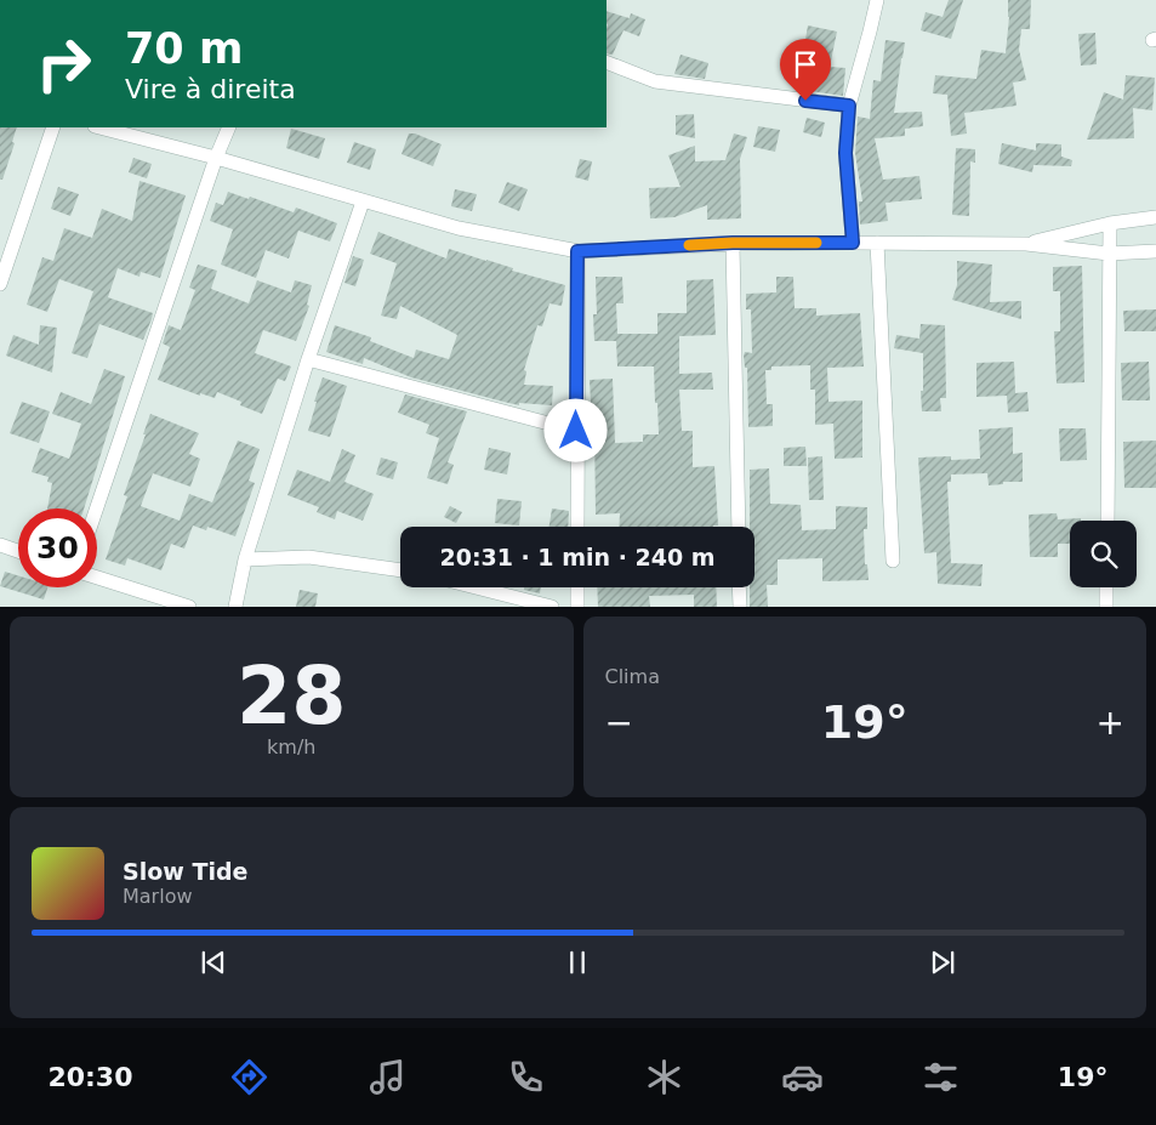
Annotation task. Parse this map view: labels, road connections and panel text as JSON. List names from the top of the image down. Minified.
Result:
{"page":{"turn":["70 m","Vire à direita"],"limit":"30","trip":"20:31 · 1 min · 240 m","tile":[["28","km/h"],"Clima"],"heat":["−","19°","+"],"song":["Slow Tide","Marlow"],"tabs":["20:30","19°"]}}
